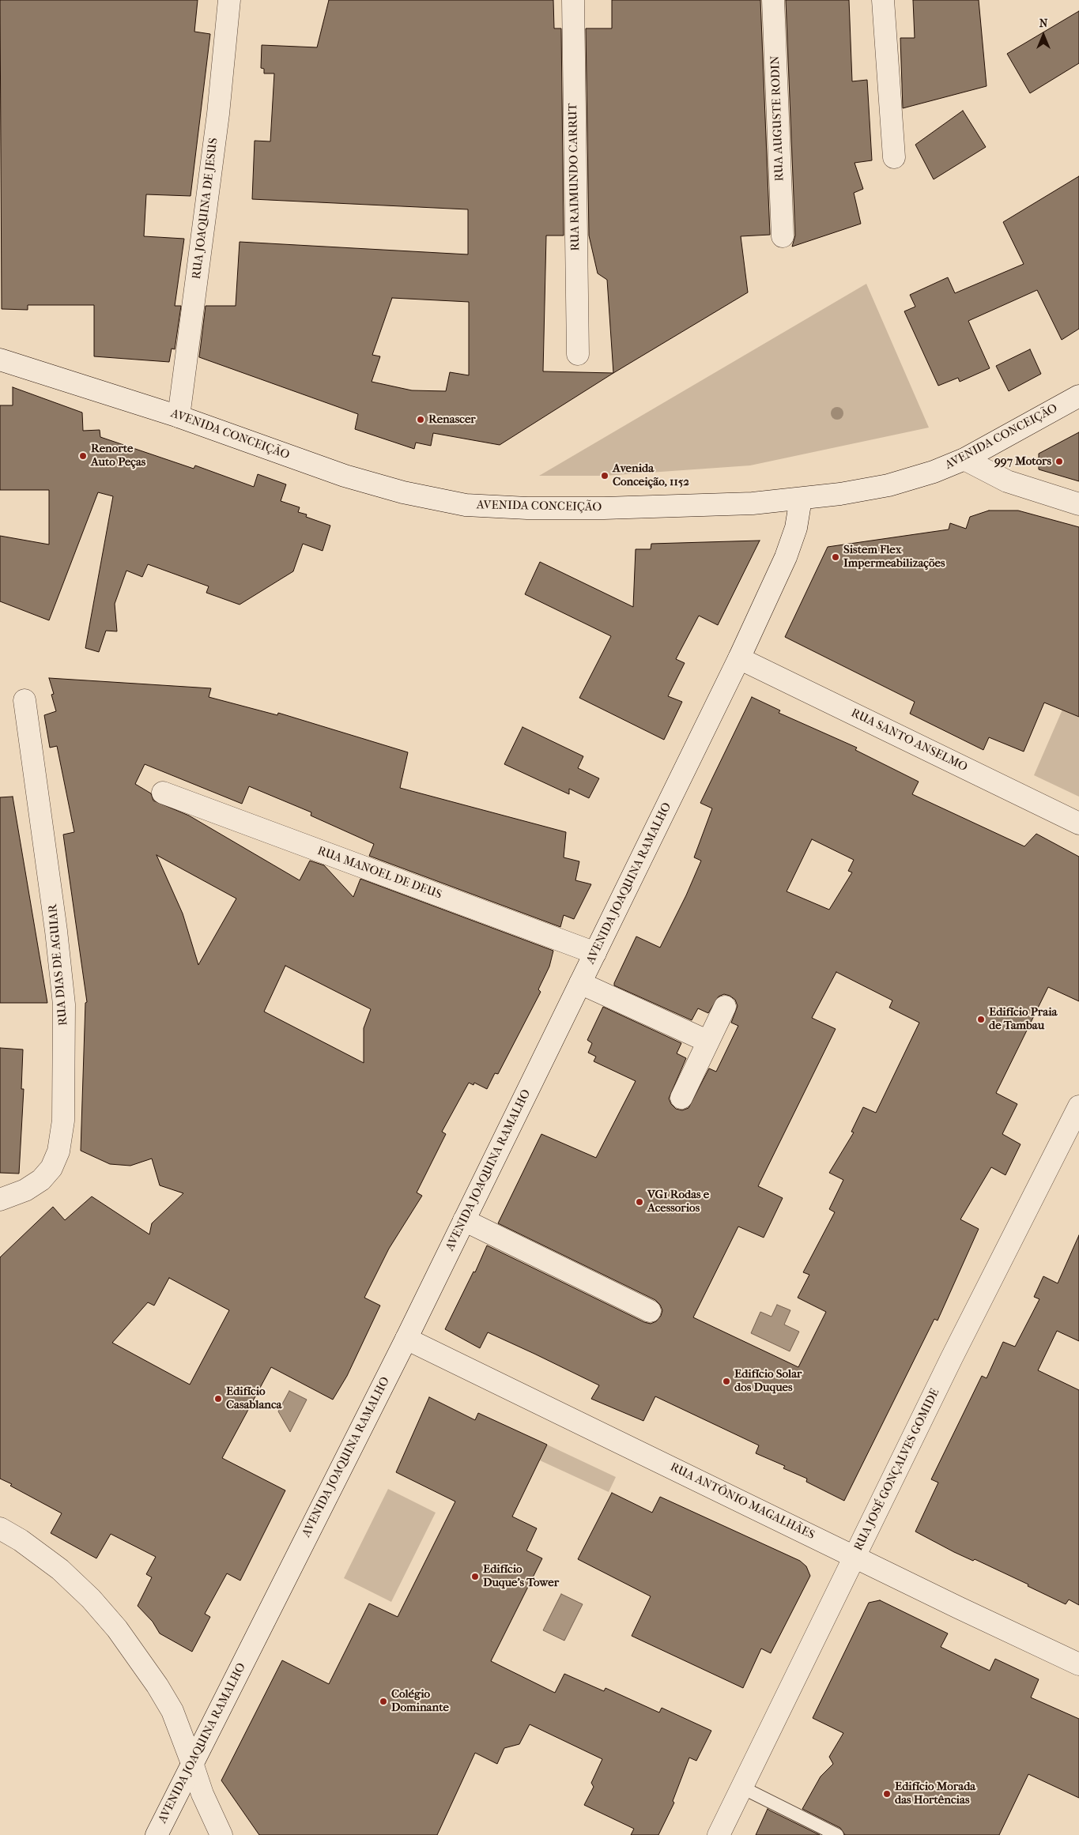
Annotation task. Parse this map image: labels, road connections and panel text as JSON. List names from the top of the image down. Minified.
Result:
{"streets":{"street":["RUA AUGUSTE RODIN","RUA RAIMUNDO CARRUT","RUA JOAQUINA DE JESUS","AVENIDA CONCEIÇÃO","RUA SANTO ANSELMO","RUA MANOEL DE DEUS","AVENIDA JOAQUINA RAMALHO","RUA DIAS DE AGUIAR","RUA JOSÉ GONÇALVES GOMIDE","RUA ANTÔNIO MAGALHÃES"]},"crossings":[["RUA JOAQUINA DE JESUS","AVENIDA CONCEIÇÃO"],["AVENIDA CONCEIÇÃO","AVENIDA JOAQUINA RAMALHO"],["RUA SANTO ANSELMO","AVENIDA JOAQUINA RAMALHO"],["RUA MANOEL DE DEUS","AVENIDA JOAQUINA RAMALHO"],["AVENIDA JOAQUINA RAMALHO","RUA ANTÔNIO MAGALHÃES"],["RUA JOSÉ GONÇALVES GOMIDE","RUA ANTÔNIO MAGALHÃES"]],"places":["Renascer","Renorte Auto Peças","997 Motors","Avenida Conceição, 1152","Sistem Flex Impermeabilizações","Edifício Praia de Tambau","VG1 Rodas e Acessorios","Edifício Solar dos Duques","Edifício Casablanca","Edifício Duque's Tower","Colégio Dominante","Edifício Morada das Hortências"],"north":"top"}
